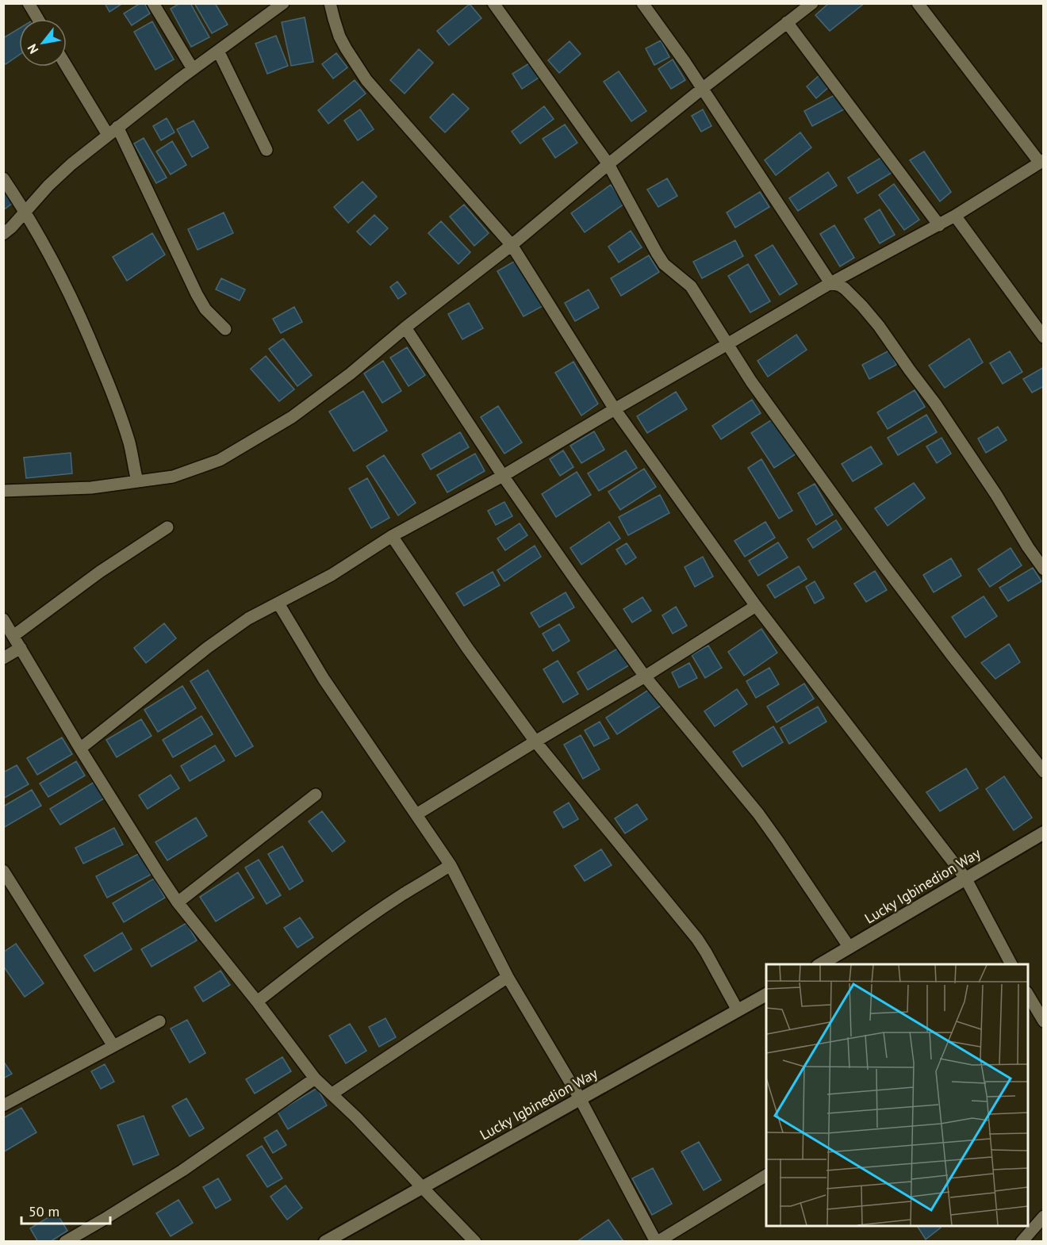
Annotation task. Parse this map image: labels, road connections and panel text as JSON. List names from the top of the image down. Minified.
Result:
{"streets":{"street":["Lucky Igbinedion Way"]},"scale_bar":"50 m","north":"bottom left"}
